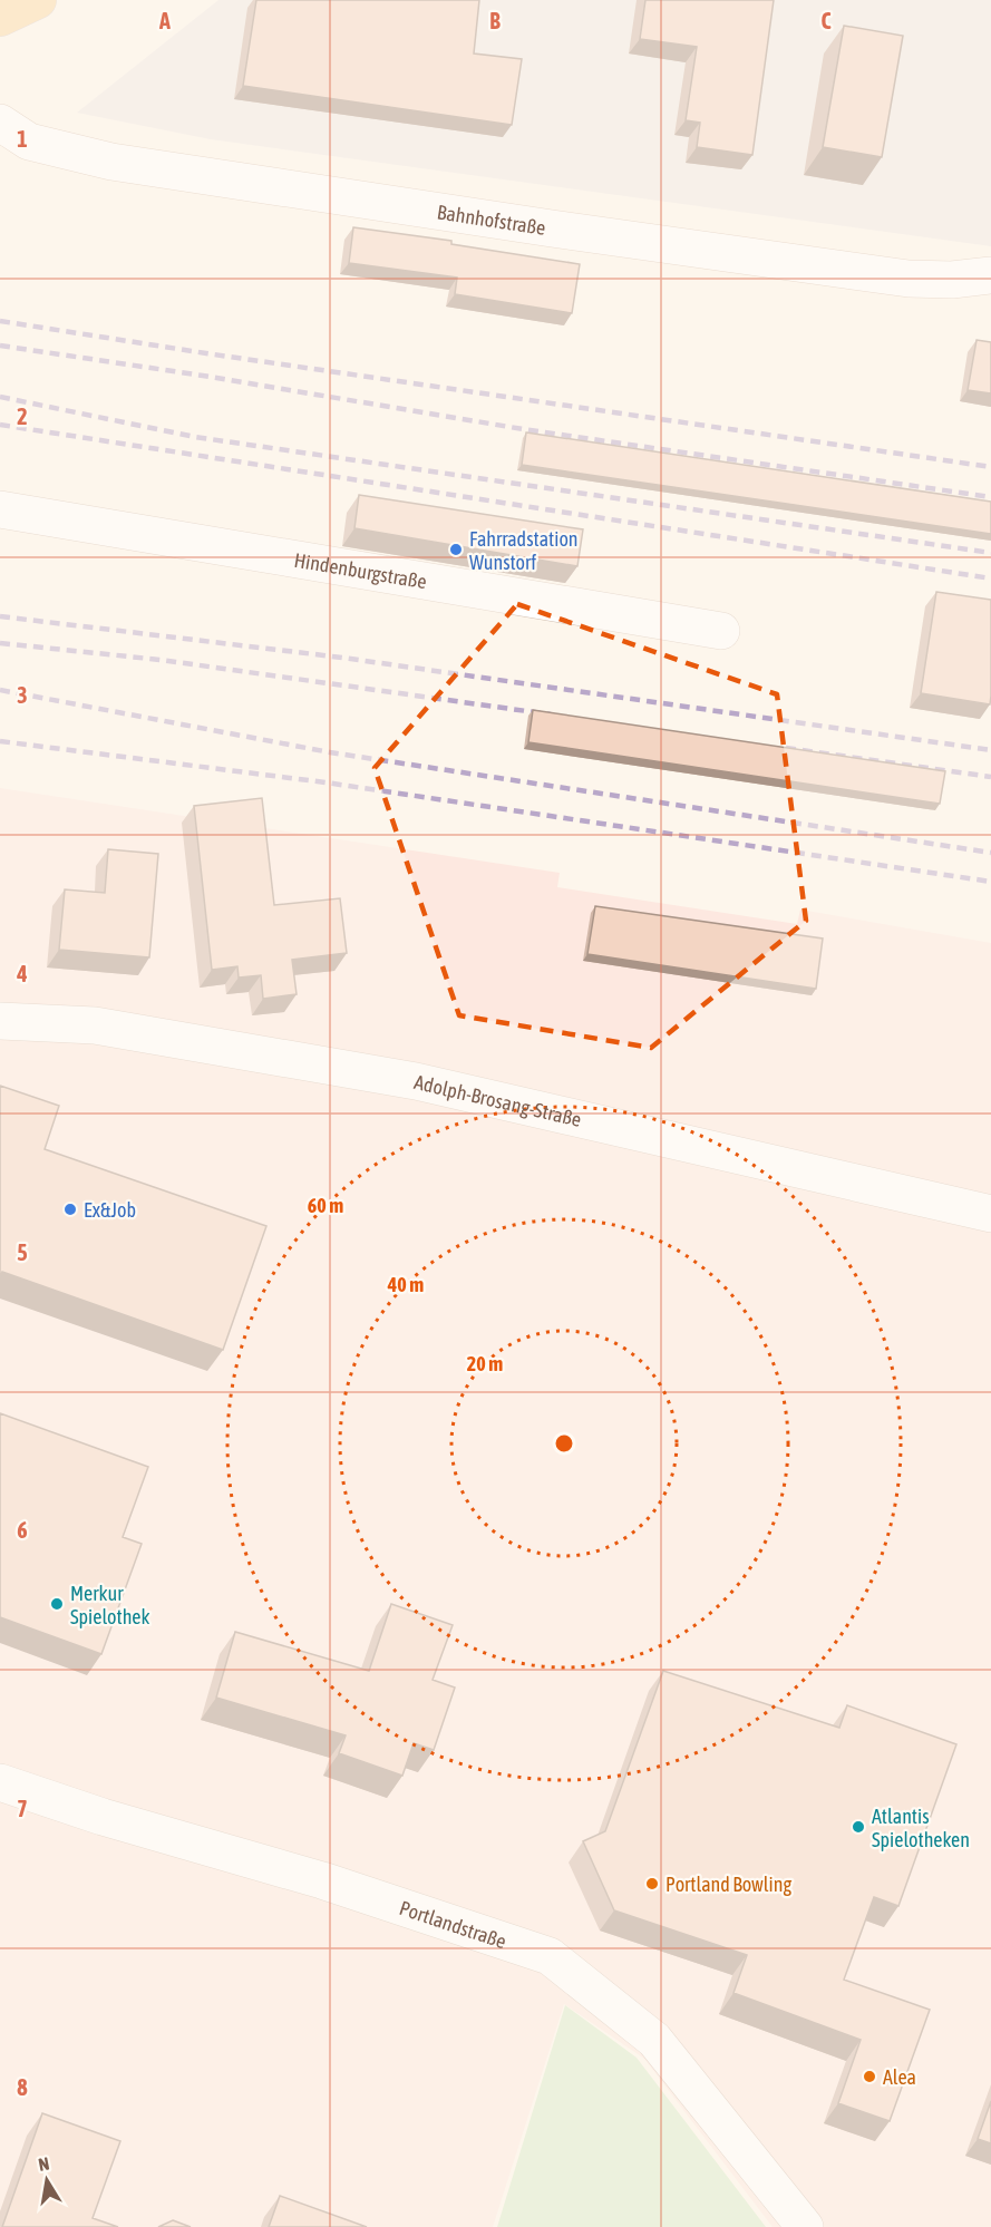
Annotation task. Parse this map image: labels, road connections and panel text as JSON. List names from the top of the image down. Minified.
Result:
{"streets":{"street":["Bahnhofstraße","Hindenburgstraße","Adolph-Brosang-Straße","Portlandstraße"]},"places":["Fahrradstation Wunstorf","Ex&Job","Merkur Spielothek","Atlantis Spielotheken","Portland Bowling","Alea"],"north":"top","grid":{"columns":["A","B","C"],"rows":["1","2","3","4","5","6","7","8"]},"rings":["60 m","40 m","20 m"]}
